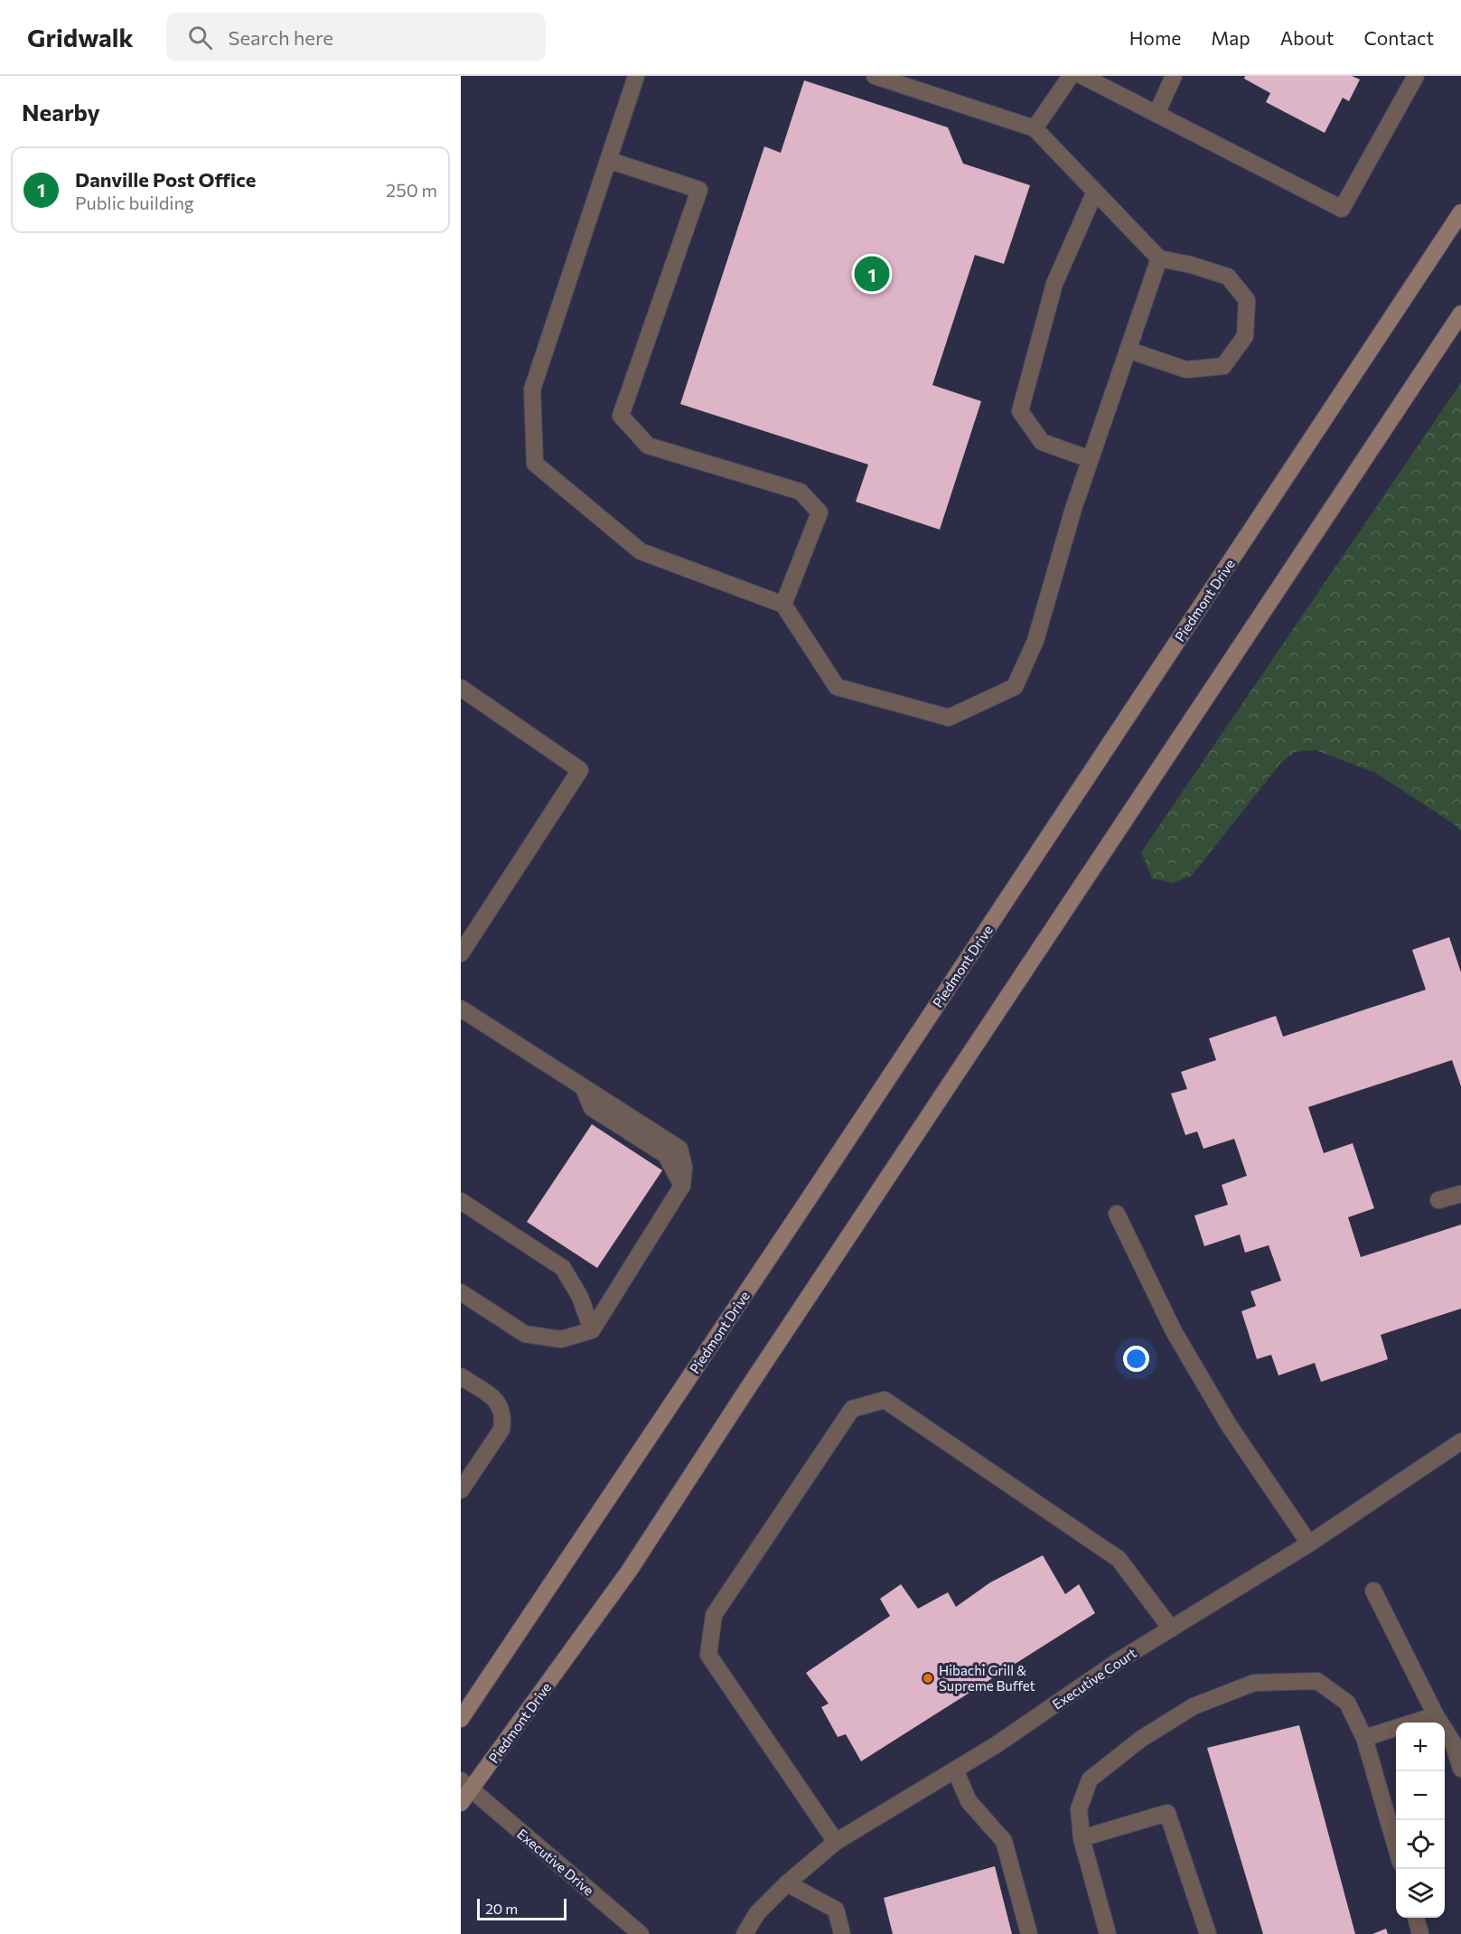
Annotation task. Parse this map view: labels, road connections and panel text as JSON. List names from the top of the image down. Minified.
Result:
{"streets":{"main road":["Piedmont Drive"],"street":["Executive Court","Executive Drive"]},"crossings":[["Piedmont Drive","Executive Drive"]],"places":["Hibachi Grill & Supreme Buffet"],"scale_bar":"20 m","page":{"header":"Gridwalk","search":"Search here","nav":["Home","Map","About","Contact"],"heading":"Nearby","list":[{"mark":"1","name":"Danville Post Office","note":"Public building","value":"250 m"}],"pins":"1","map_buttons":["+","−"],"scale":"20 m"}}
